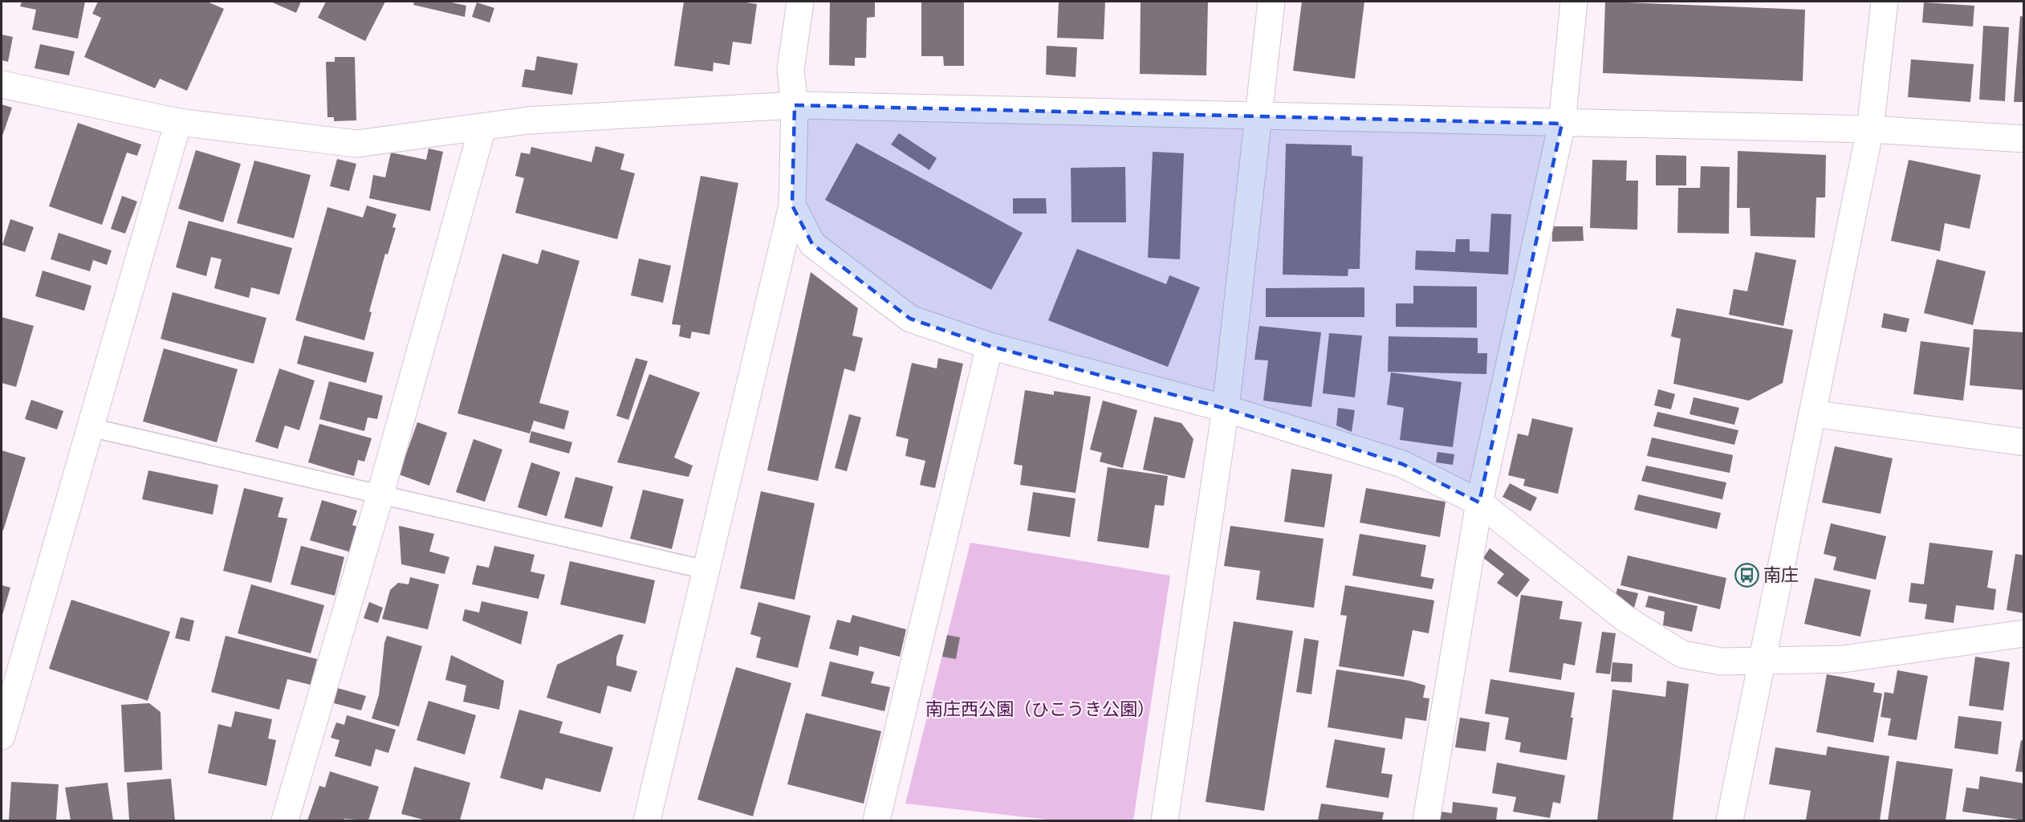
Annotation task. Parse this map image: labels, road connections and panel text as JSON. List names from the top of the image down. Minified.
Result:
{"parks":["南庄西公園（ひこうき公園）"],"places":{"bus stop":["南庄"]}}
